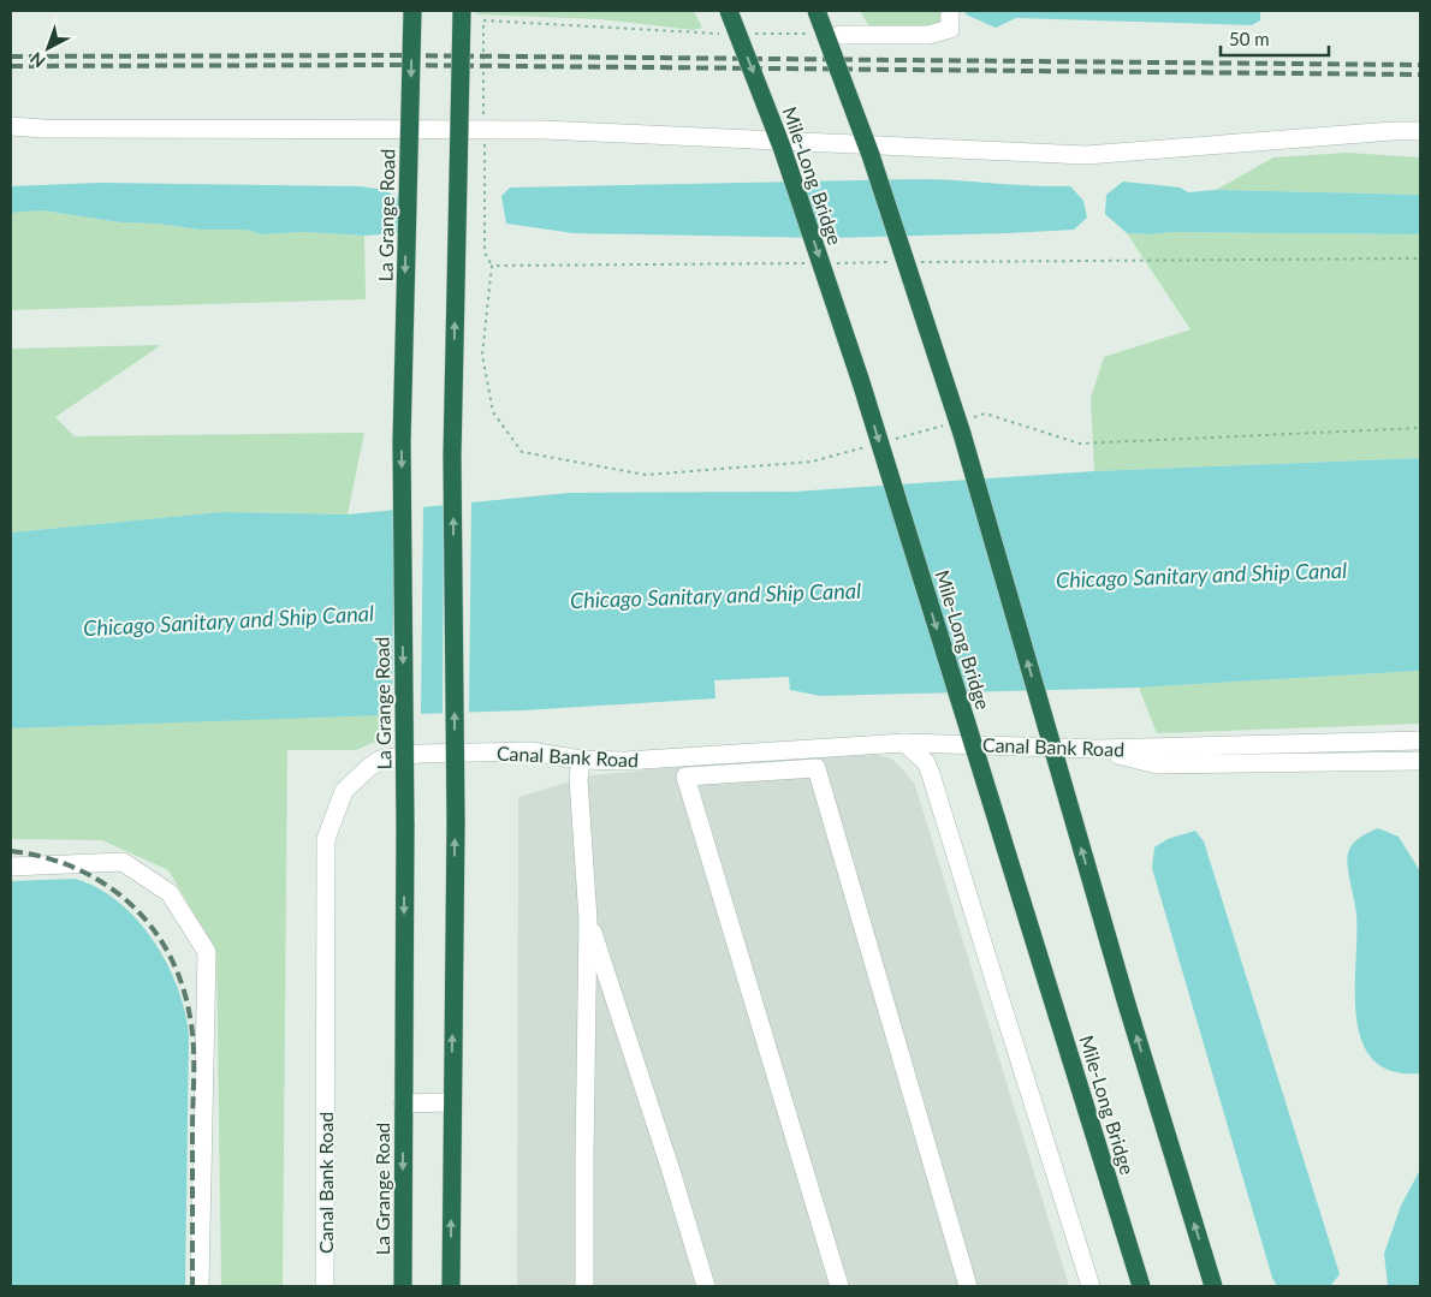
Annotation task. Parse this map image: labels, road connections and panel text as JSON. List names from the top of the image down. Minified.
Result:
{"streets":{"highway":["Mile-Long Bridge","La Grange Road"],"lane":["Canal Bank Road"]},"water":["Chicago Sanitary and Ship Canal"],"scale_bar":"50 m","north":"bottom left"}
